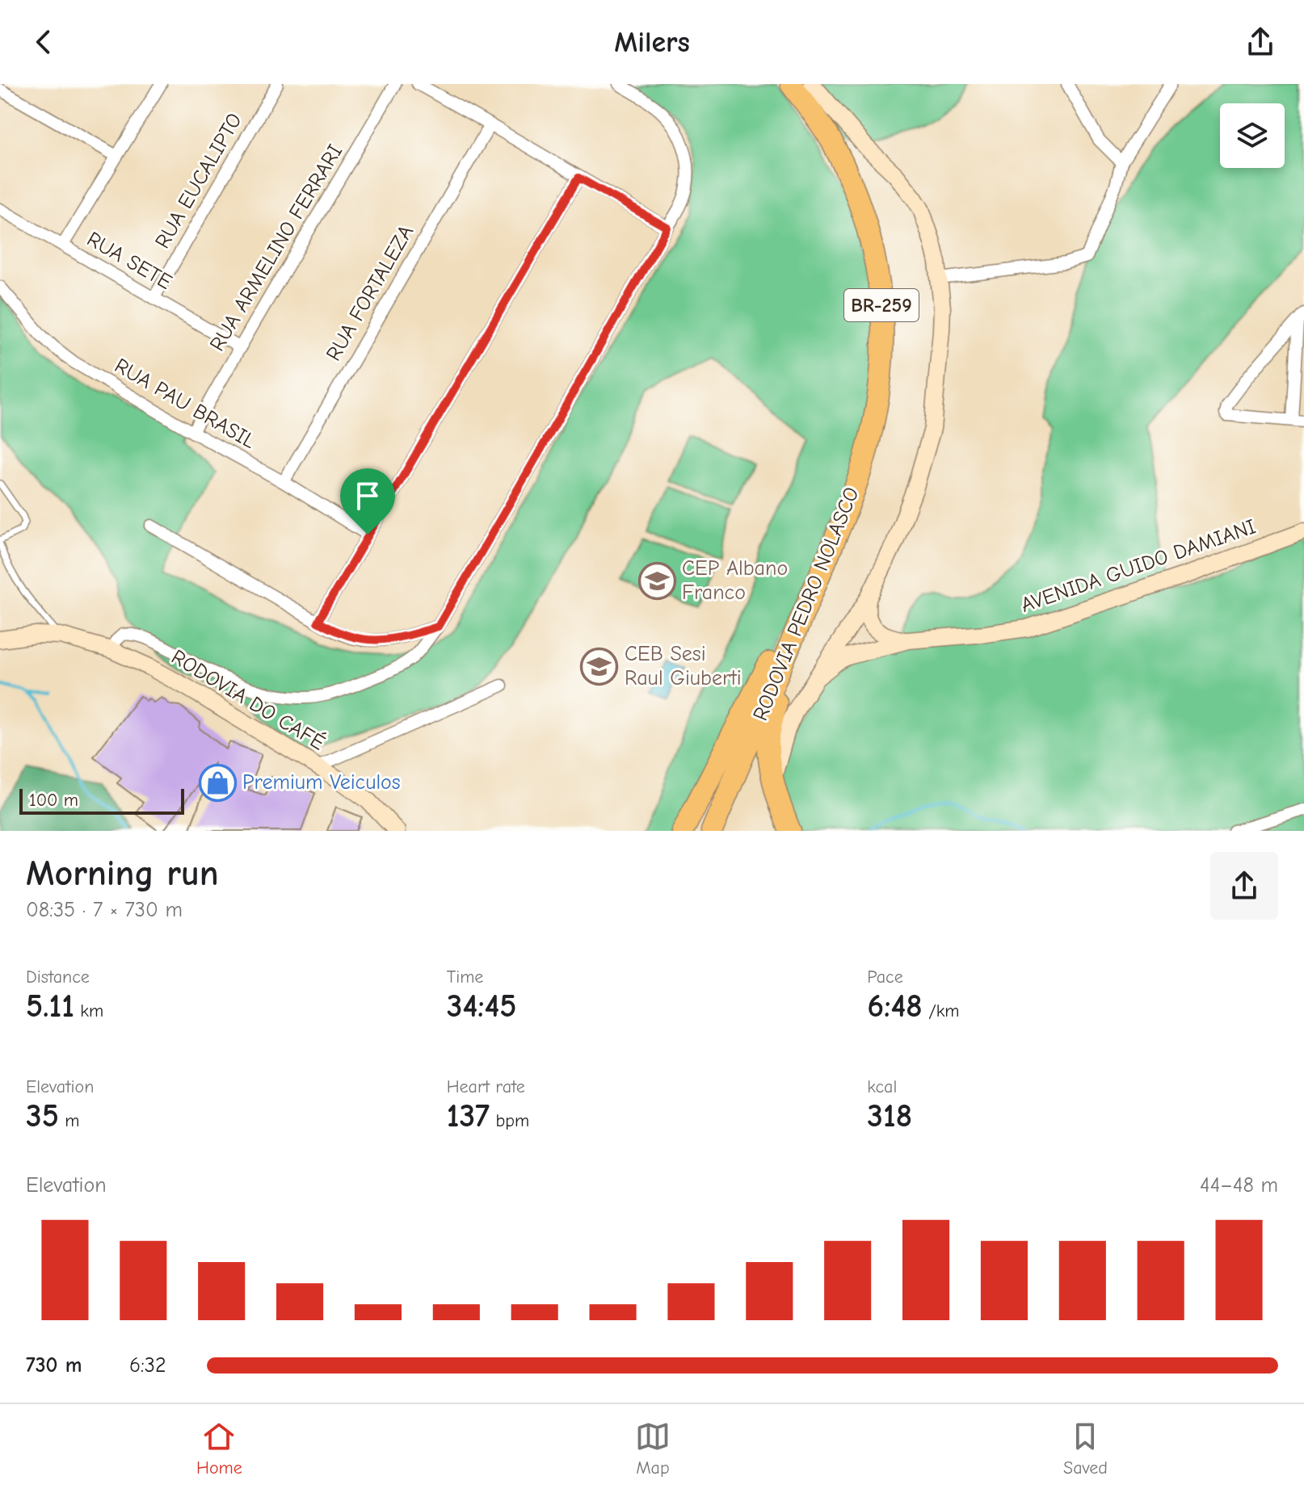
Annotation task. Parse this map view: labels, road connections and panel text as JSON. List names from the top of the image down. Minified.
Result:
{"streets":{"highway":["BR-259","RODOVIA PEDRO NOLASCO"],"street":["RUA EUCALIPTO","RUA ARMELINO FERRARI","RUA SETE","RUA FORTALEZA","RUA PAU BRASIL","AVENIDA GUIDO DAMIANI","RODOVIA DO CAFÉ"]},"crossings":[["RUA EUCALIPTO","RUA SETE"],["RUA ARMELINO FERRARI","RUA SETE"],["RUA ARMELINO FERRARI","RUA PAU BRASIL"],["RUA FORTALEZA","RUA PAU BRASIL"]],"places":{"school or university":["CEP Albano Franco","CEB Sesi Raul Giuberti"],"shop":["Premium Veiculos"]},"scale_bar":"100 m","page":{"header":"Milers","scale":"100 m","heading":["Morning run","08:35 · 7 × 730 m"],"stats":[["Distance","5.11 km"],["Time","34:45"],["Pace","6:48 /km"],["Elevation","35 m"],["Heart rate","137 bpm"],["kcal","318"]],"chart":["Elevation","44–48 m"],"list":[{"name":"730 m","note":"6:32"}],"tabs":["Home","Map","Saved"]}}
